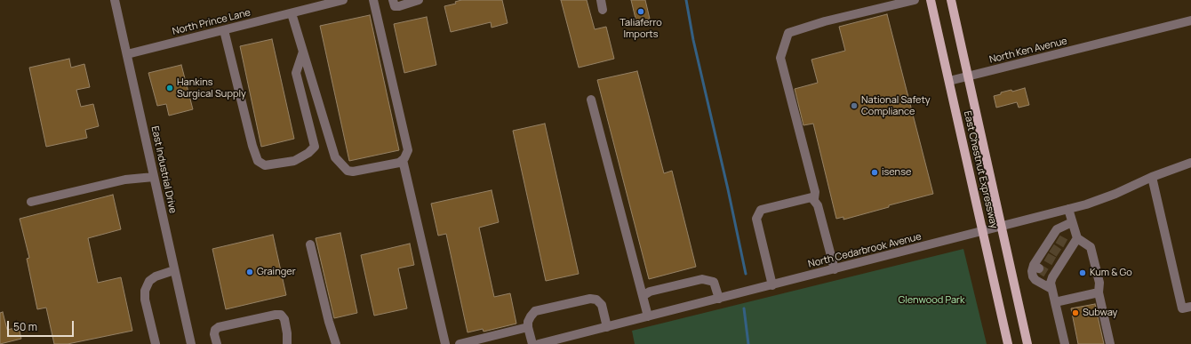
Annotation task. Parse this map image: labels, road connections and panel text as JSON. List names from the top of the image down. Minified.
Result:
{"streets":{"main road":["East Chestnut Expressway"],"street":["North Prince Lane","North Ken Avenue","East Industrial Drive","North Cedarbrook Avenue"]},"crossings":[["North Prince Lane","East Industrial Drive"],["North Ken Avenue","East Chestnut Expressway"],["East Chestnut Expressway","North Cedarbrook Avenue"]],"parks":["Glenwood Park"],"places":["Taliaferro Imports","Hankins Surgical Supply","National Safety Compliance","isense","Grainger","Kum & Go","Subway"],"scale_bar":"50 m"}
